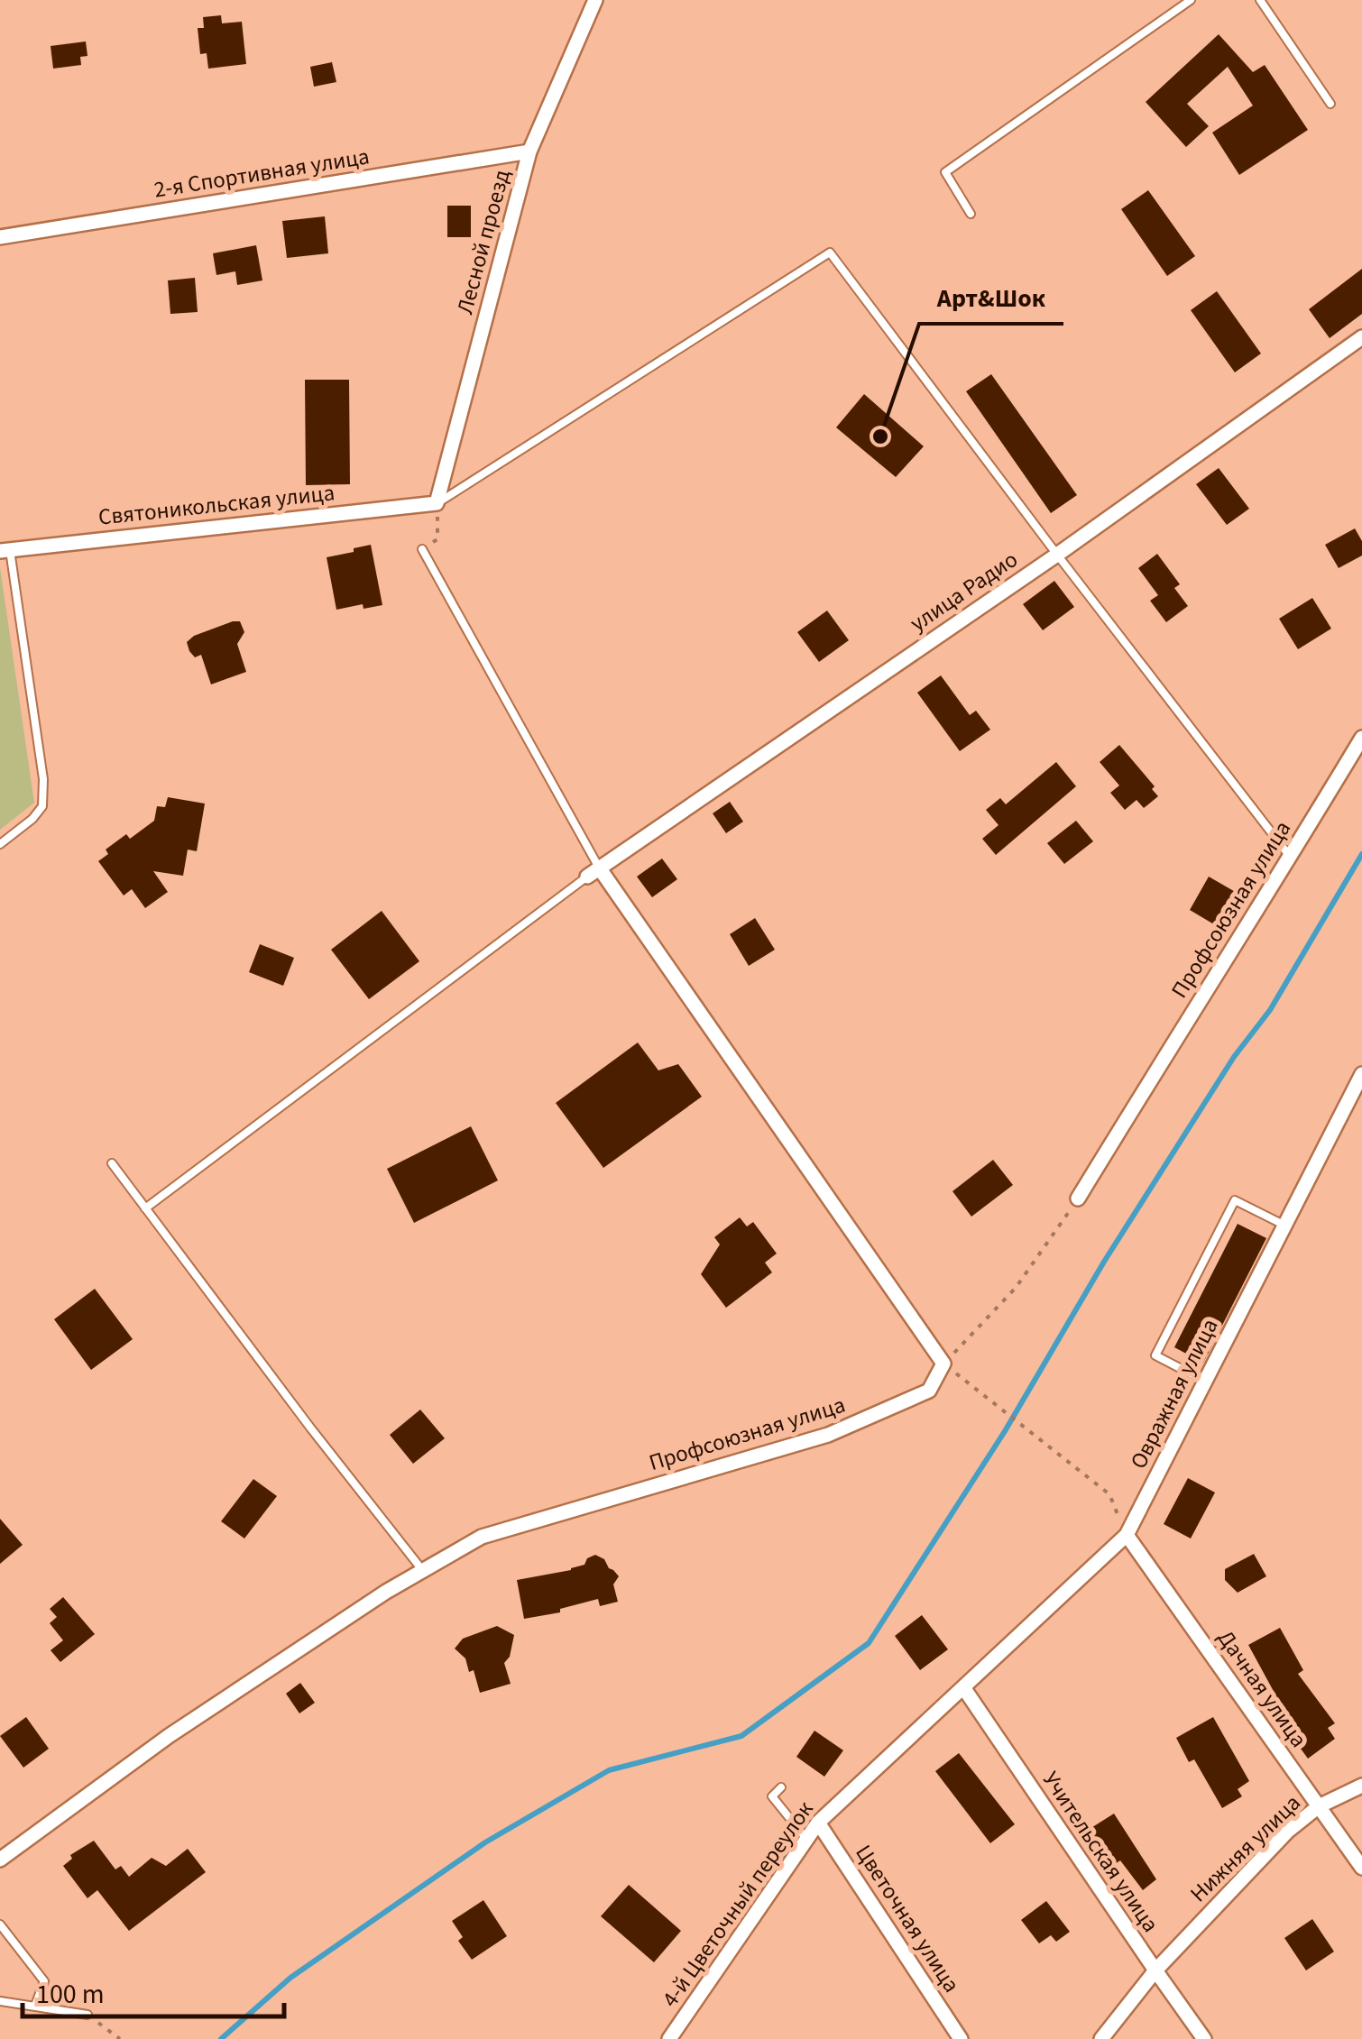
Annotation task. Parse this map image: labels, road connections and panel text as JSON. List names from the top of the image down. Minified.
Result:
{"streets":{"street":["2-я Спортивная улица","Лесной проезд","Святоникольская улица","улица Радио","Профсоюзная улица","Овражная улица","Дачная улица","Нижняя улица","Учительская улица","4-й Цветочный переулок","Цветочная улица"]},"crossings":[["2-я Спортивная улица","Лесной проезд"],["Лесной проезд","Святоникольская улица"],["Овражная улица","Дачная улица"],["Овражная улица","Учительская улица"],["Овражная улица","4-й Цветочный переулок"],["Дачная улица","Нижняя улица"],["Нижняя улица","Учительская улица"],["Учительская улица","4-й Цветочный переулок"],["4-й Цветочный переулок","Цветочная улица"]],"places":["Арт&Шок"],"scale_bar":"100 m"}
